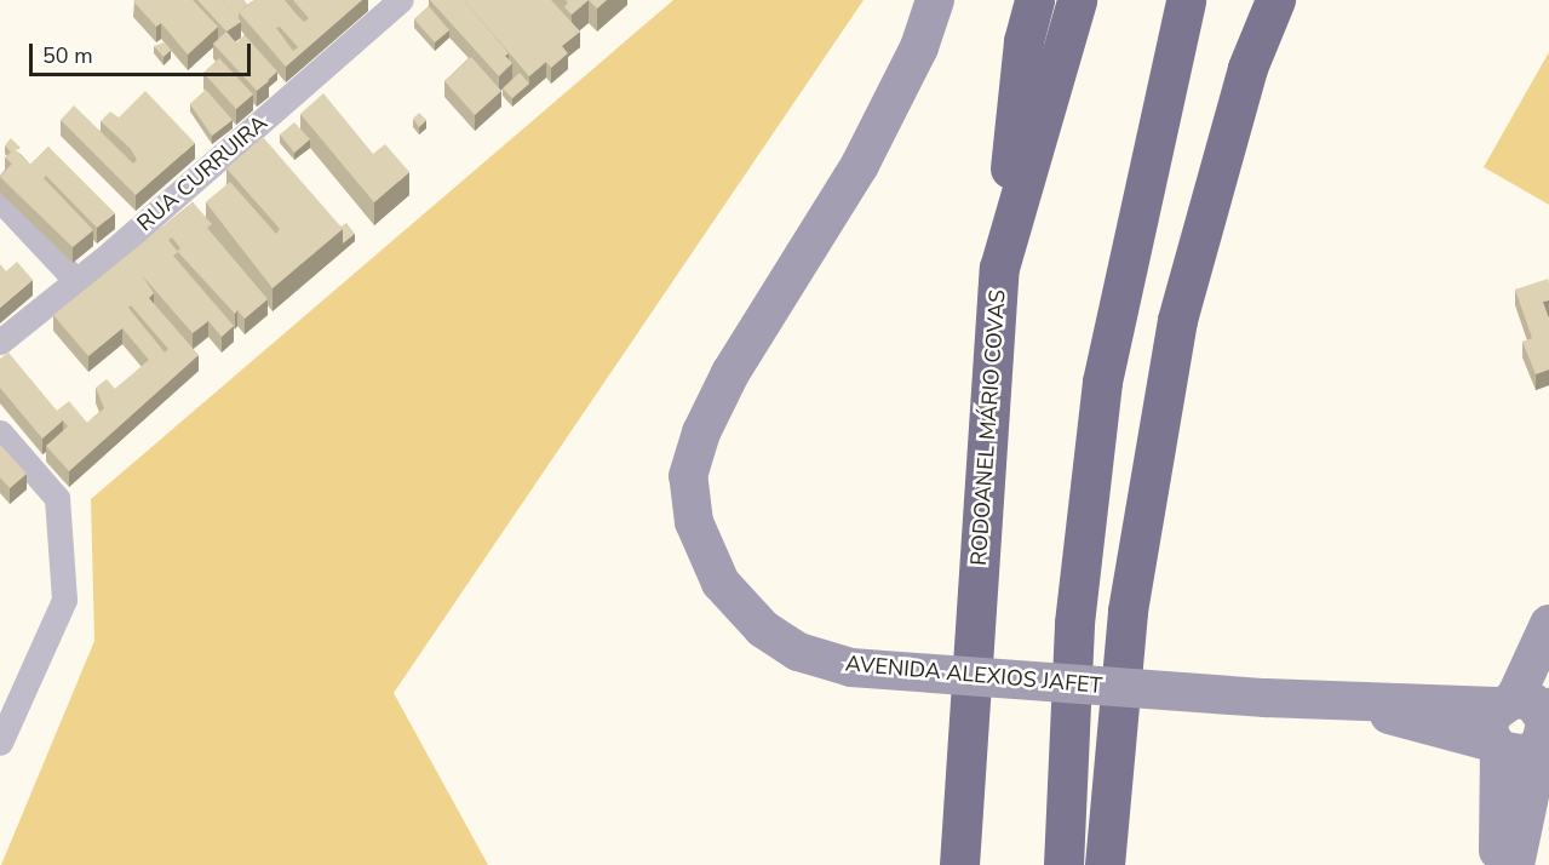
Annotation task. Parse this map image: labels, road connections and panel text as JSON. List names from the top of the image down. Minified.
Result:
{"streets":{"highway":["RODOANEL MÁRIO COVAS"],"main road":["AVENIDA ALEXIOS JAFET"],"street":["RUA CURRUIRA"]},"scale_bar":"50 m"}
